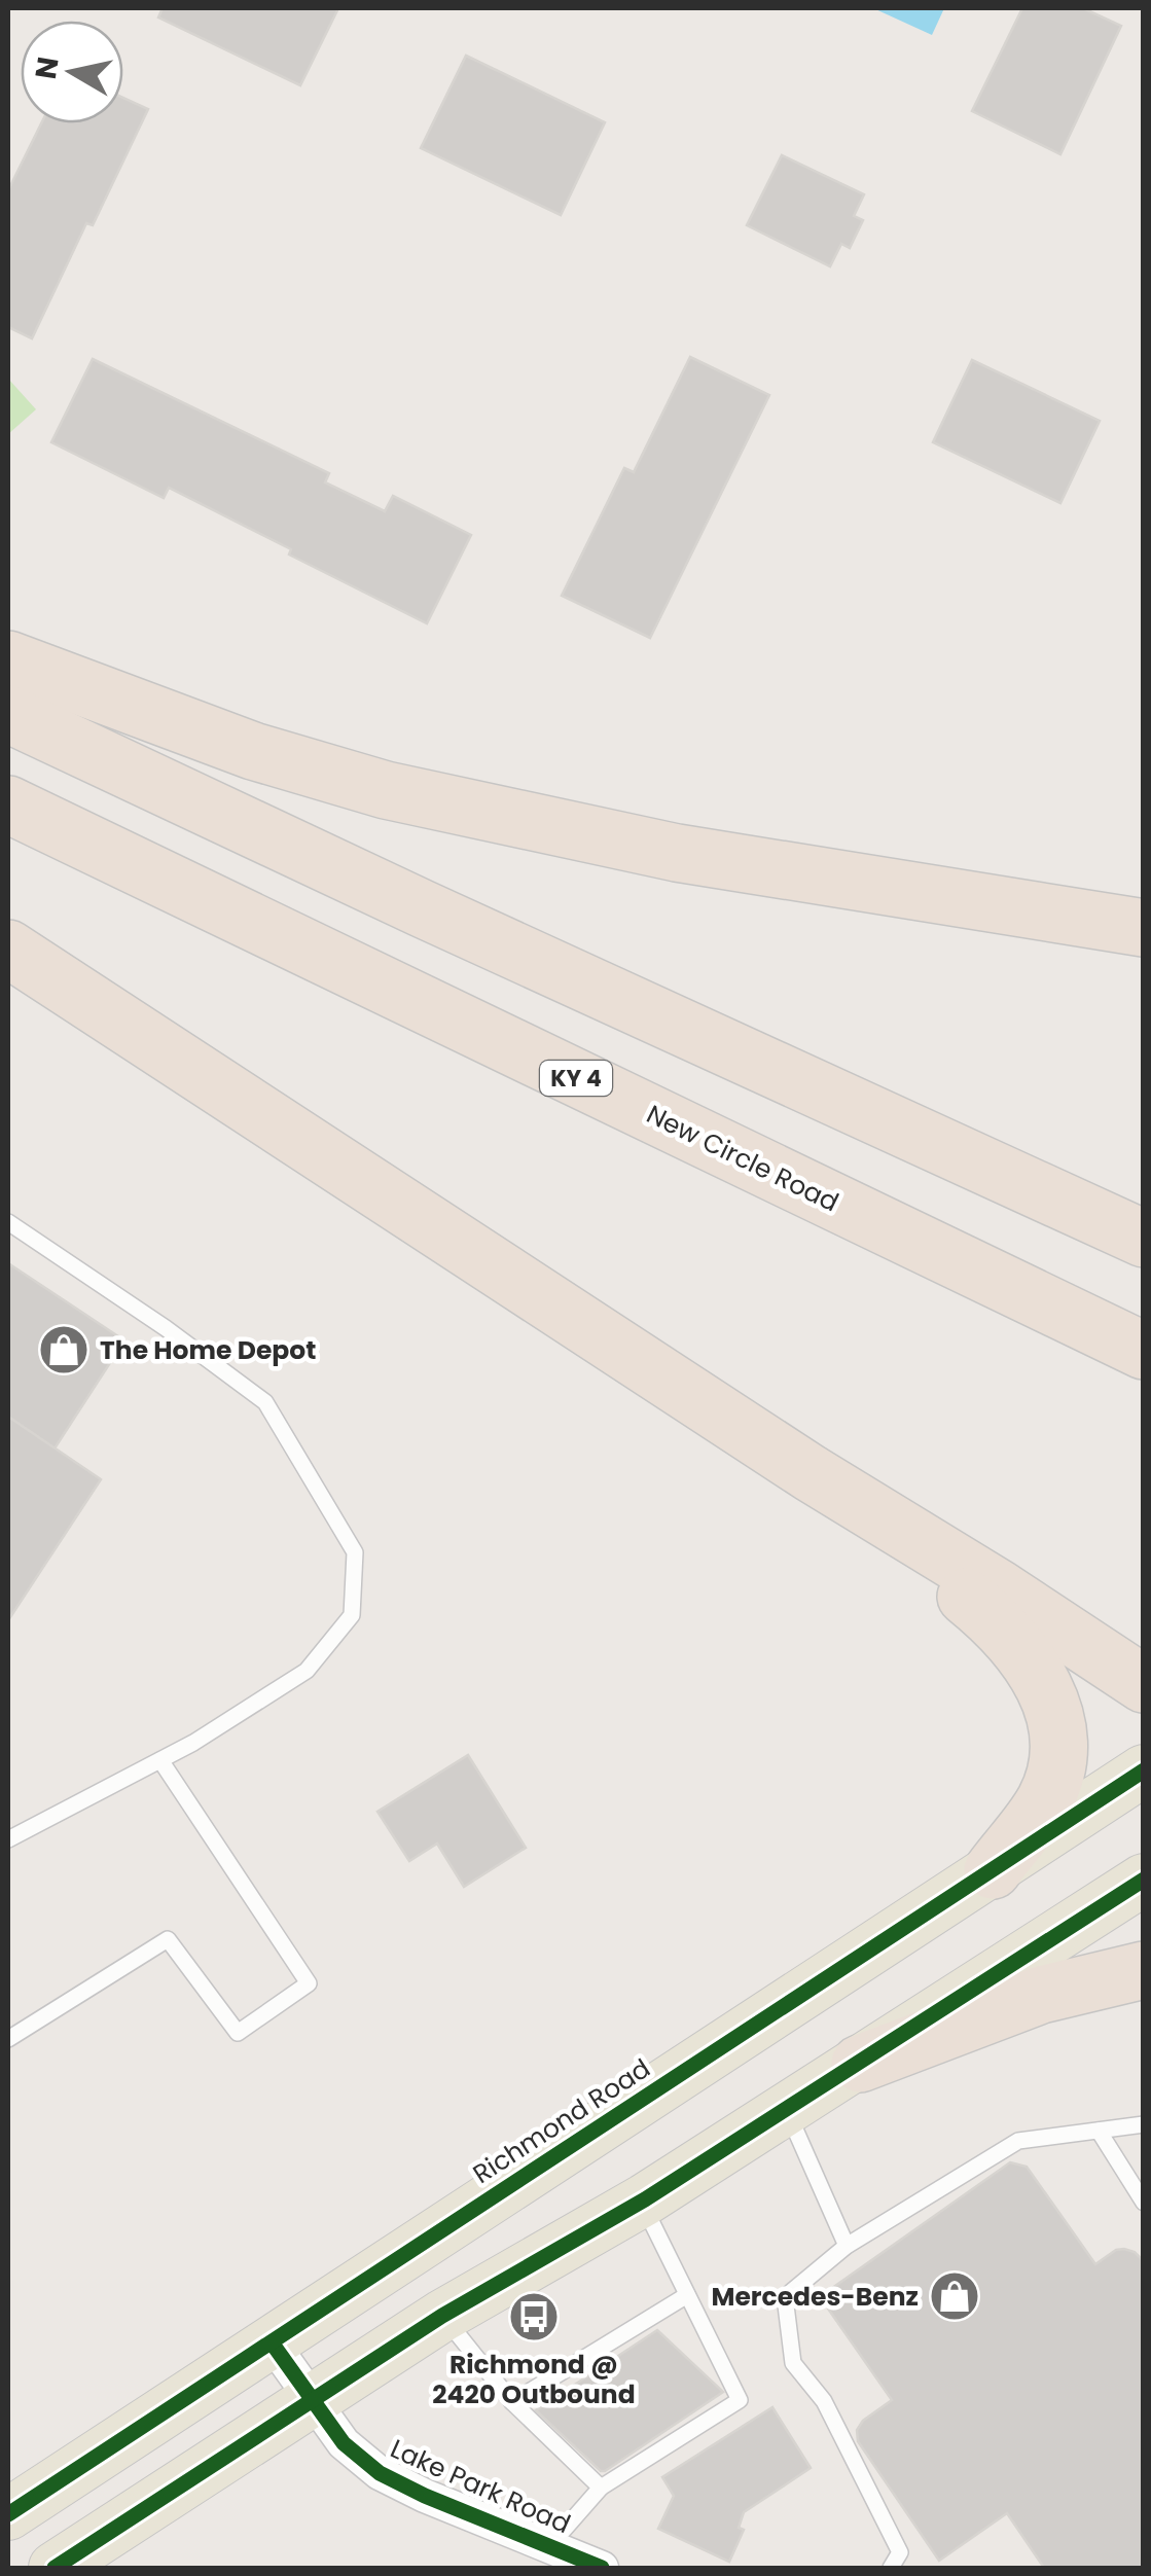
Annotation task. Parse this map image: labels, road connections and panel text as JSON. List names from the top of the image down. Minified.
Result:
{"streets":{"highway":["KY 4","New Circle Road"],"main road":["Richmond Road"],"street":["Lake Park Road"]},"crossings":[["Richmond Road","Lake Park Road"]],"places":{"shop":["The Home Depot","Mercedes-Benz"],"bus stop":["Richmond @ 2420 Outbound"]},"north":"left"}
